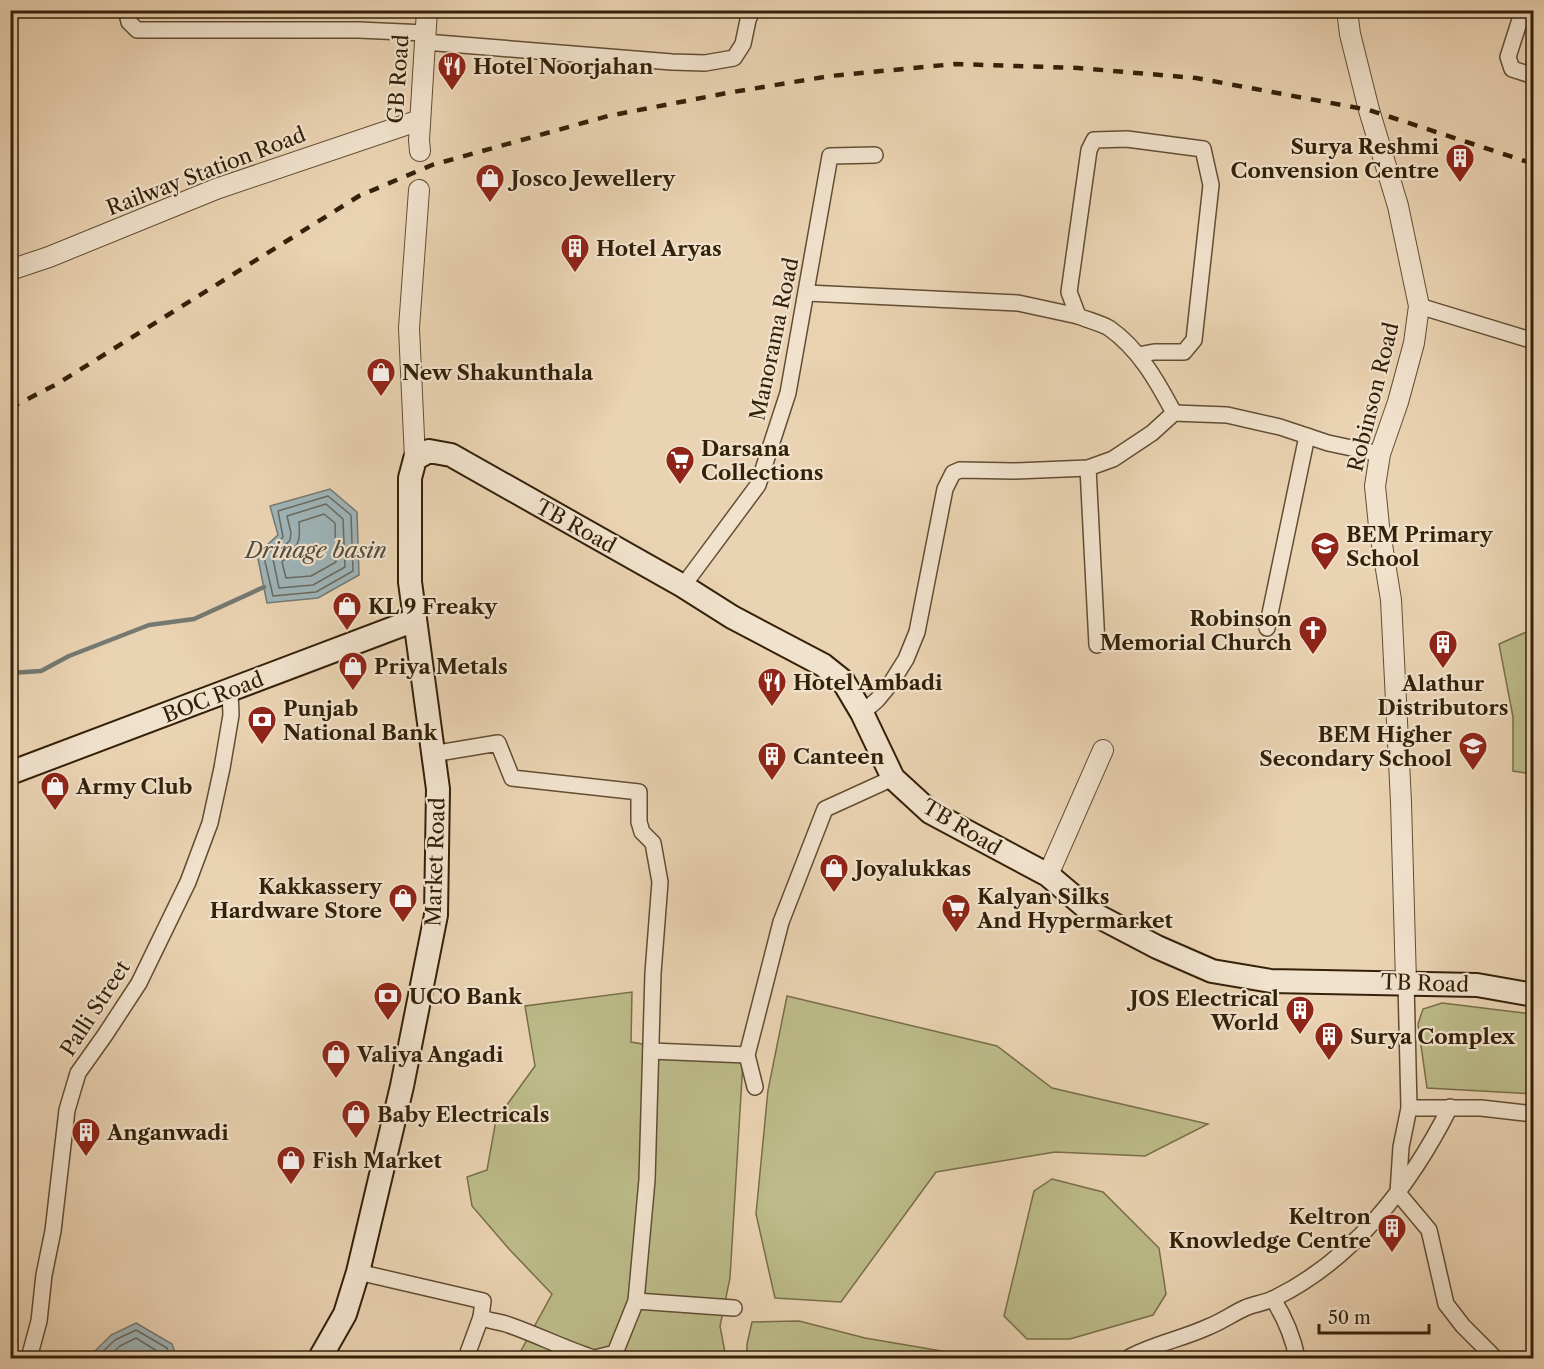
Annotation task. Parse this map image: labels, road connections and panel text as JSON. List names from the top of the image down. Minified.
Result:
{"streets":{"main road":["TB Road","BOC Road","Market Road"],"street":["GB Road","Railway Station Road","Manorama Road","Robinson Road","Palli Street"]},"crossings":[["GB Road","Railway Station Road"],["Manorama Road","TB Road"],["Robinson Road","TB Road"],["TB Road","Market Road"],["BOC Road","Market Road"],["BOC Road","Palli Street"]],"water":["Drinage basin"],"places":{"restaurant":["Hotel Noorjahan","Hotel Ambadi"],"building":["Surya Reshmi Convension Centre","Hotel Aryas","Alathur Distributors","Canteen","JOS Electrical World","Surya Complex","Anganwadi","Keltron Knowledge Centre"],"shop":["Josco Jewellery","New Shakunthala","KL 9 Freaky","Priya Metals","Army Club","Joyalukkas","Kakkassery Hardware Store","Valiya Angadi","Baby Electricals","Fish Market"],"supermarket":["Darsana Collections","Kalyan Silks And Hypermarket"],"school or university":["BEM Primary School","BEM Higher Secondary School"],"church":["Robinson Memorial Church"],"bank":["Punjab National Bank","UCO Bank"]},"scale_bar":"50 m"}
